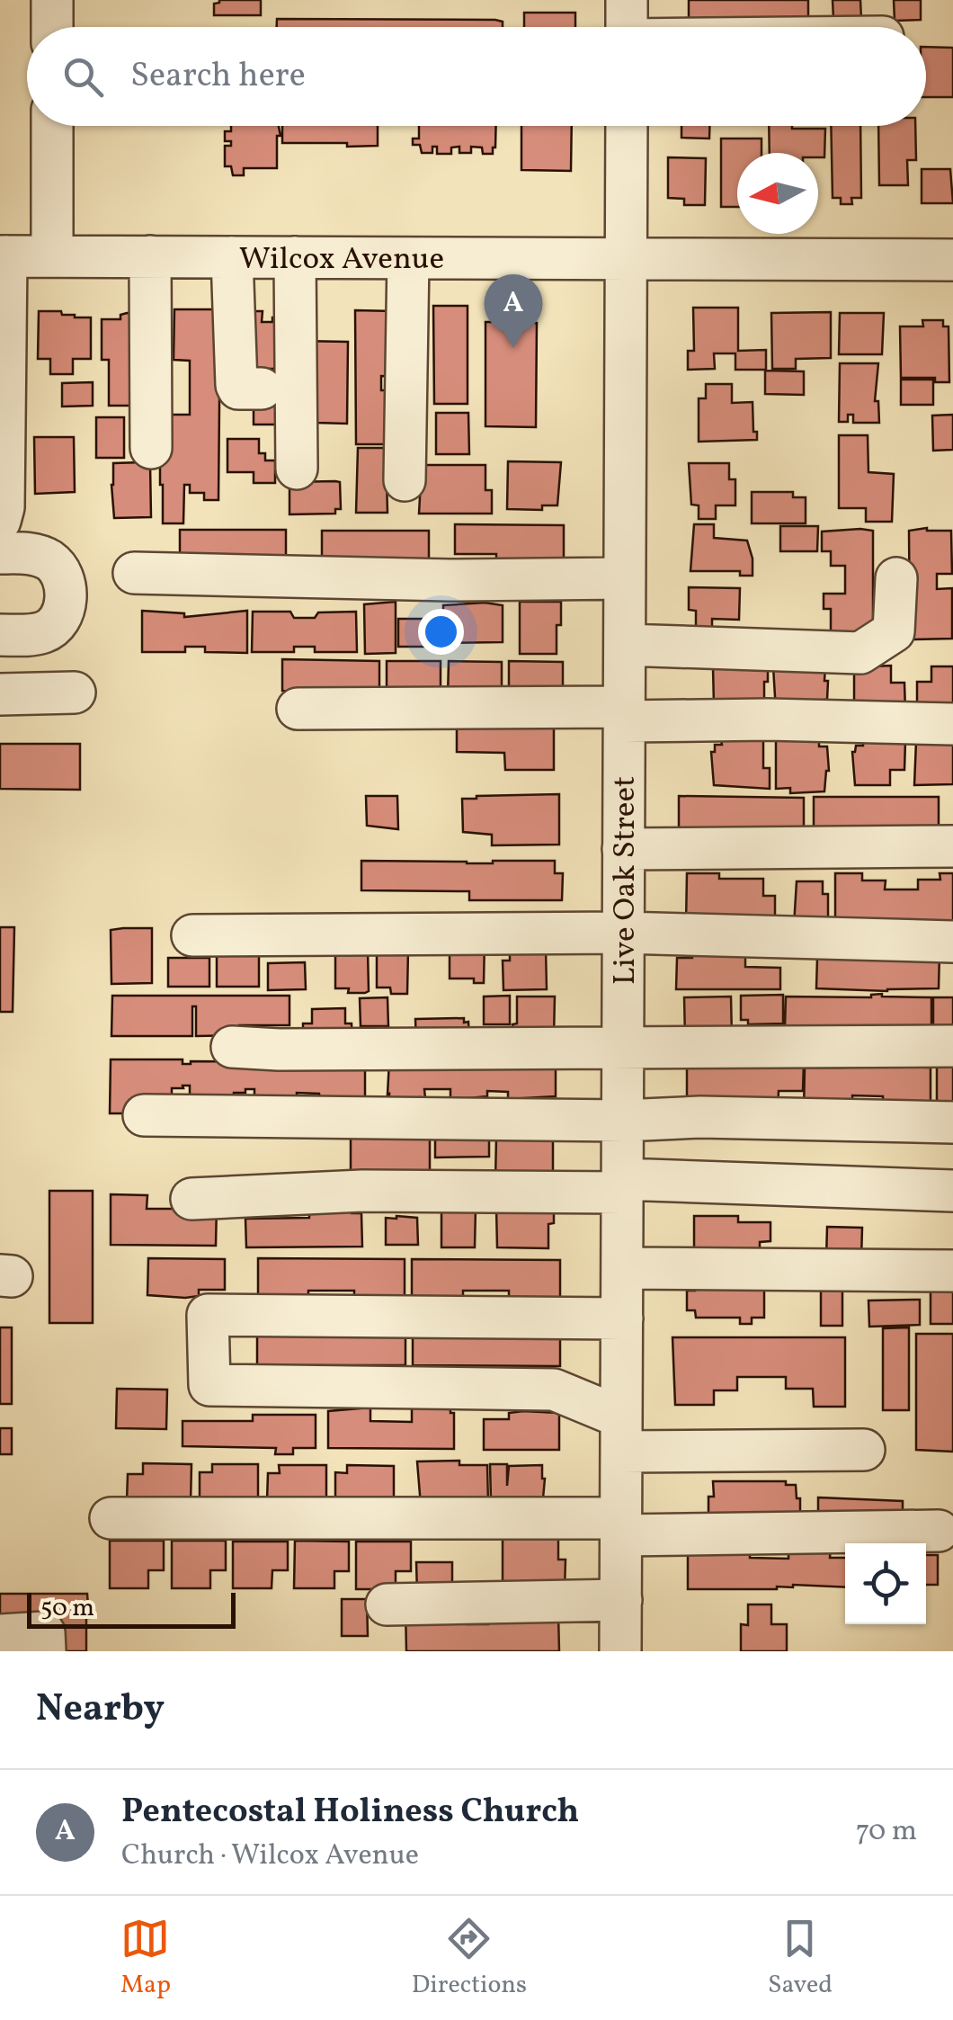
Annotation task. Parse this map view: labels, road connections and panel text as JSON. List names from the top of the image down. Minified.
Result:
{"streets":{"street":["Wilcox Avenue","Live Oak Street"]},"crossings":[["Wilcox Avenue","Live Oak Street"]],"scale_bar":"50 m","north":"left","page":{"search":"Search here","pins":"A","scale":"50 m","heading":"Nearby","list":[{"mark":"A","name":"Pentecostal Holiness Church","note":"Church · Wilcox Avenue","value":"70 m"}],"nav":["Map","Directions","Saved"]}}
